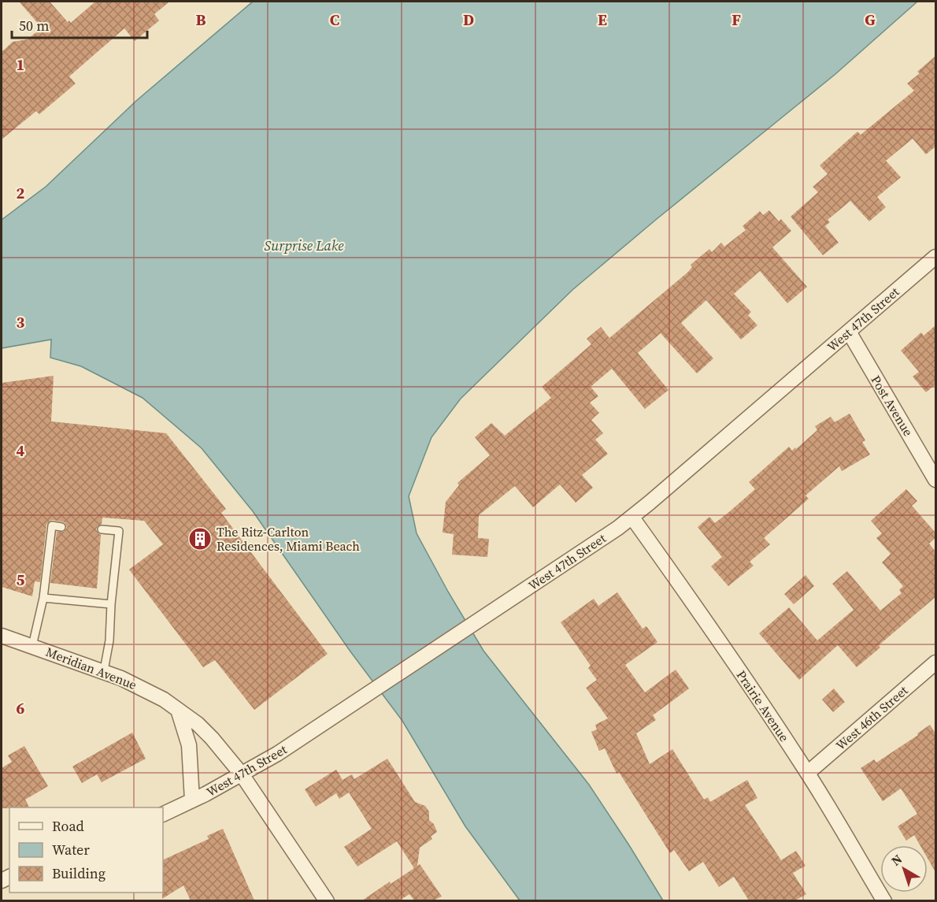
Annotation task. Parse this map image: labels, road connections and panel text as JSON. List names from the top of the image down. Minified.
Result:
{"streets":{"street":["West 47th Street","Post Avenue","Meridian Avenue","Prairie Avenue","West 46th Street"]},"crossings":[["West 47th Street","Post Avenue"],["West 47th Street","Meridian Avenue"],["West 47th Street","Prairie Avenue"],["Prairie Avenue","West 46th Street"]],"water":["Surprise Lake"],"places":{"building":["The Ritz-Carlton Residences, Miami Beach"]},"legend":["Road","Water","Building"],"scale_bar":"50 m","north":"top left","grid":{"columns":["B","C","D","E","F","G"],"rows":["1","2","3","4","5","6"]}}
